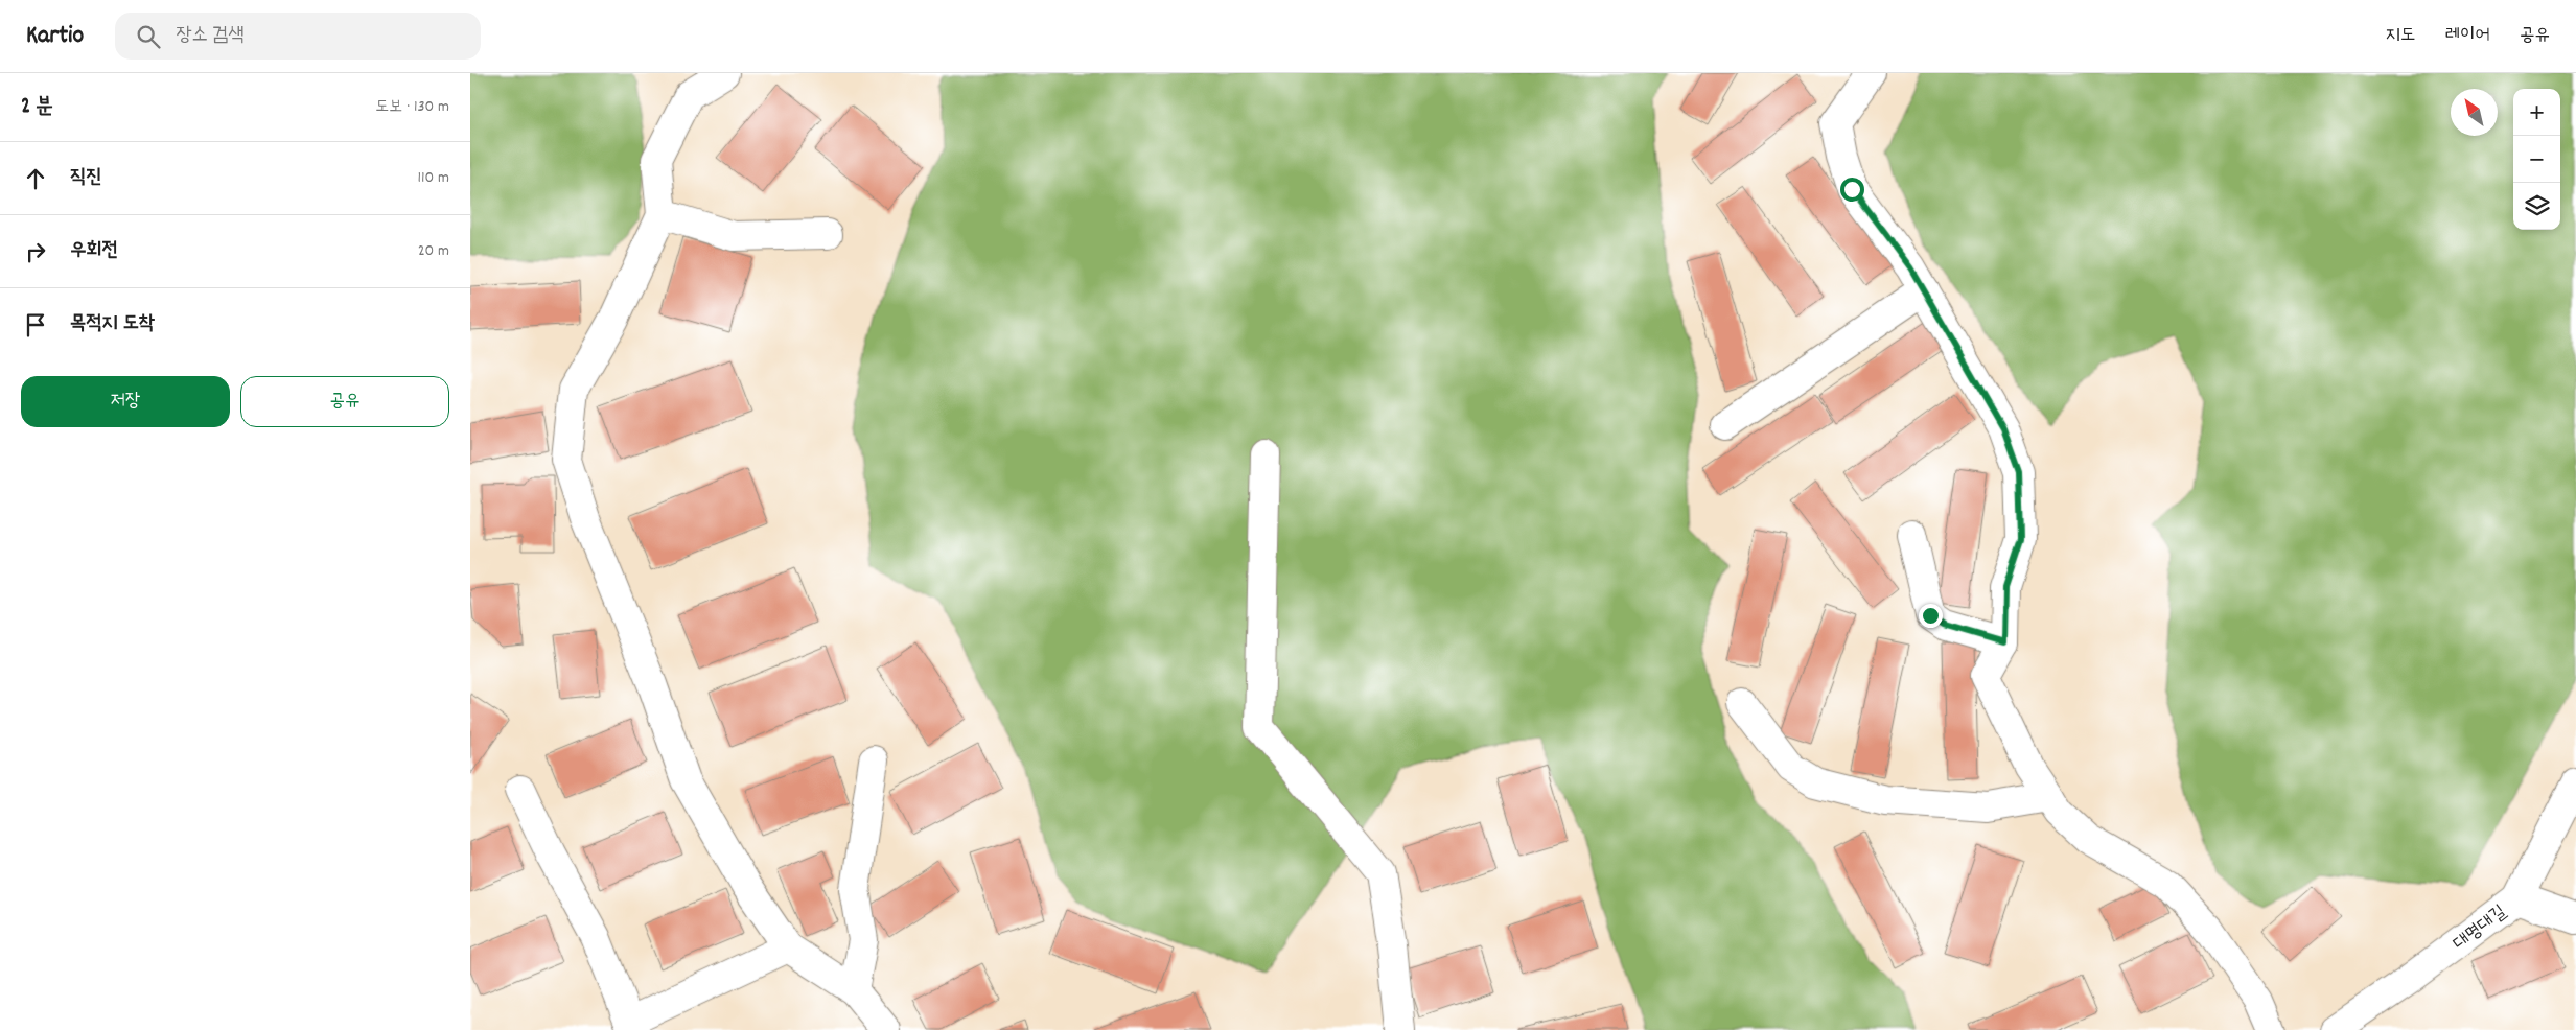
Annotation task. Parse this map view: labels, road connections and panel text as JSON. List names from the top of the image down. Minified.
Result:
{"streets":{"street":["대명대길"]},"north":"top left","page":{"header":"Kartio","search":"장소 검색","nav":["지도","레이어","공유"],"heading":["2 분","도보 · 130 m"],"map_buttons":["+","−"],"list":[["직진","110 m"],["우회전","20 m"],"목적지 도착"],"buttons":["저장","공유"]}}
